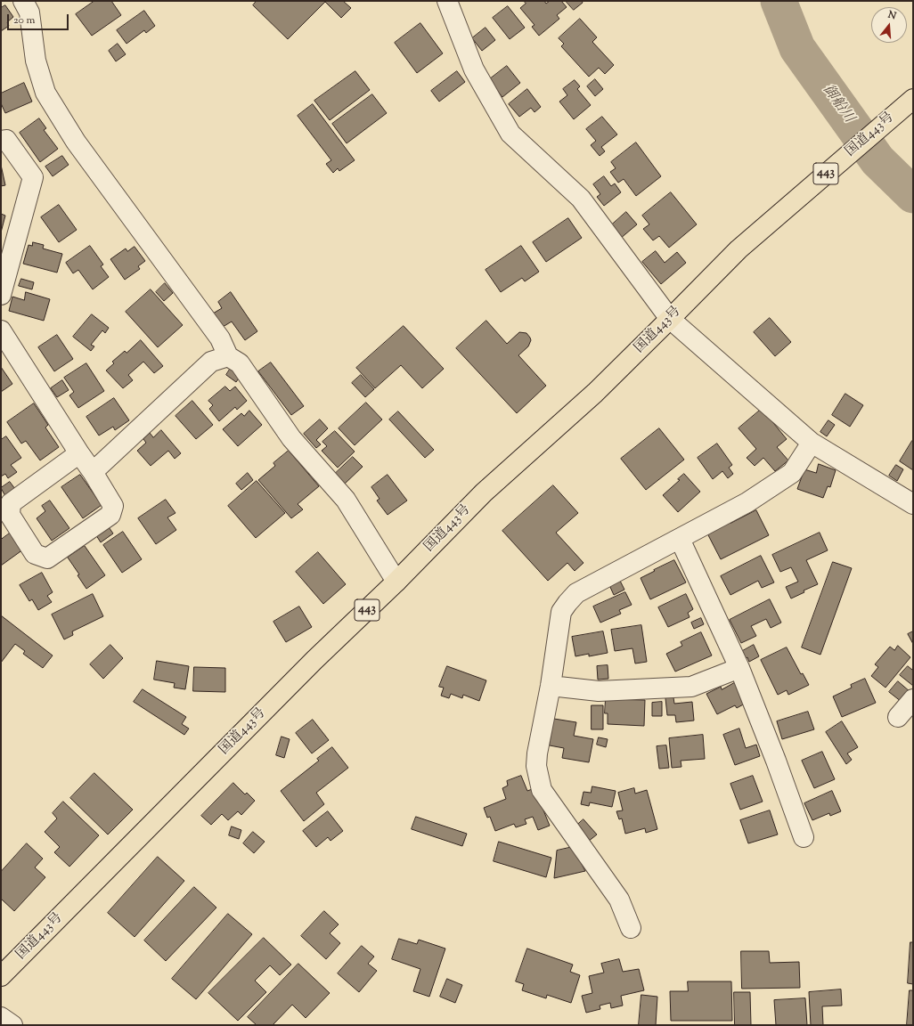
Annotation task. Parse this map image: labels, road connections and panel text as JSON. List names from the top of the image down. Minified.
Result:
{"streets":{"highway":["国道443号","443"]},"water":["御船川"],"scale_bar":"20 m","north":"top"}
